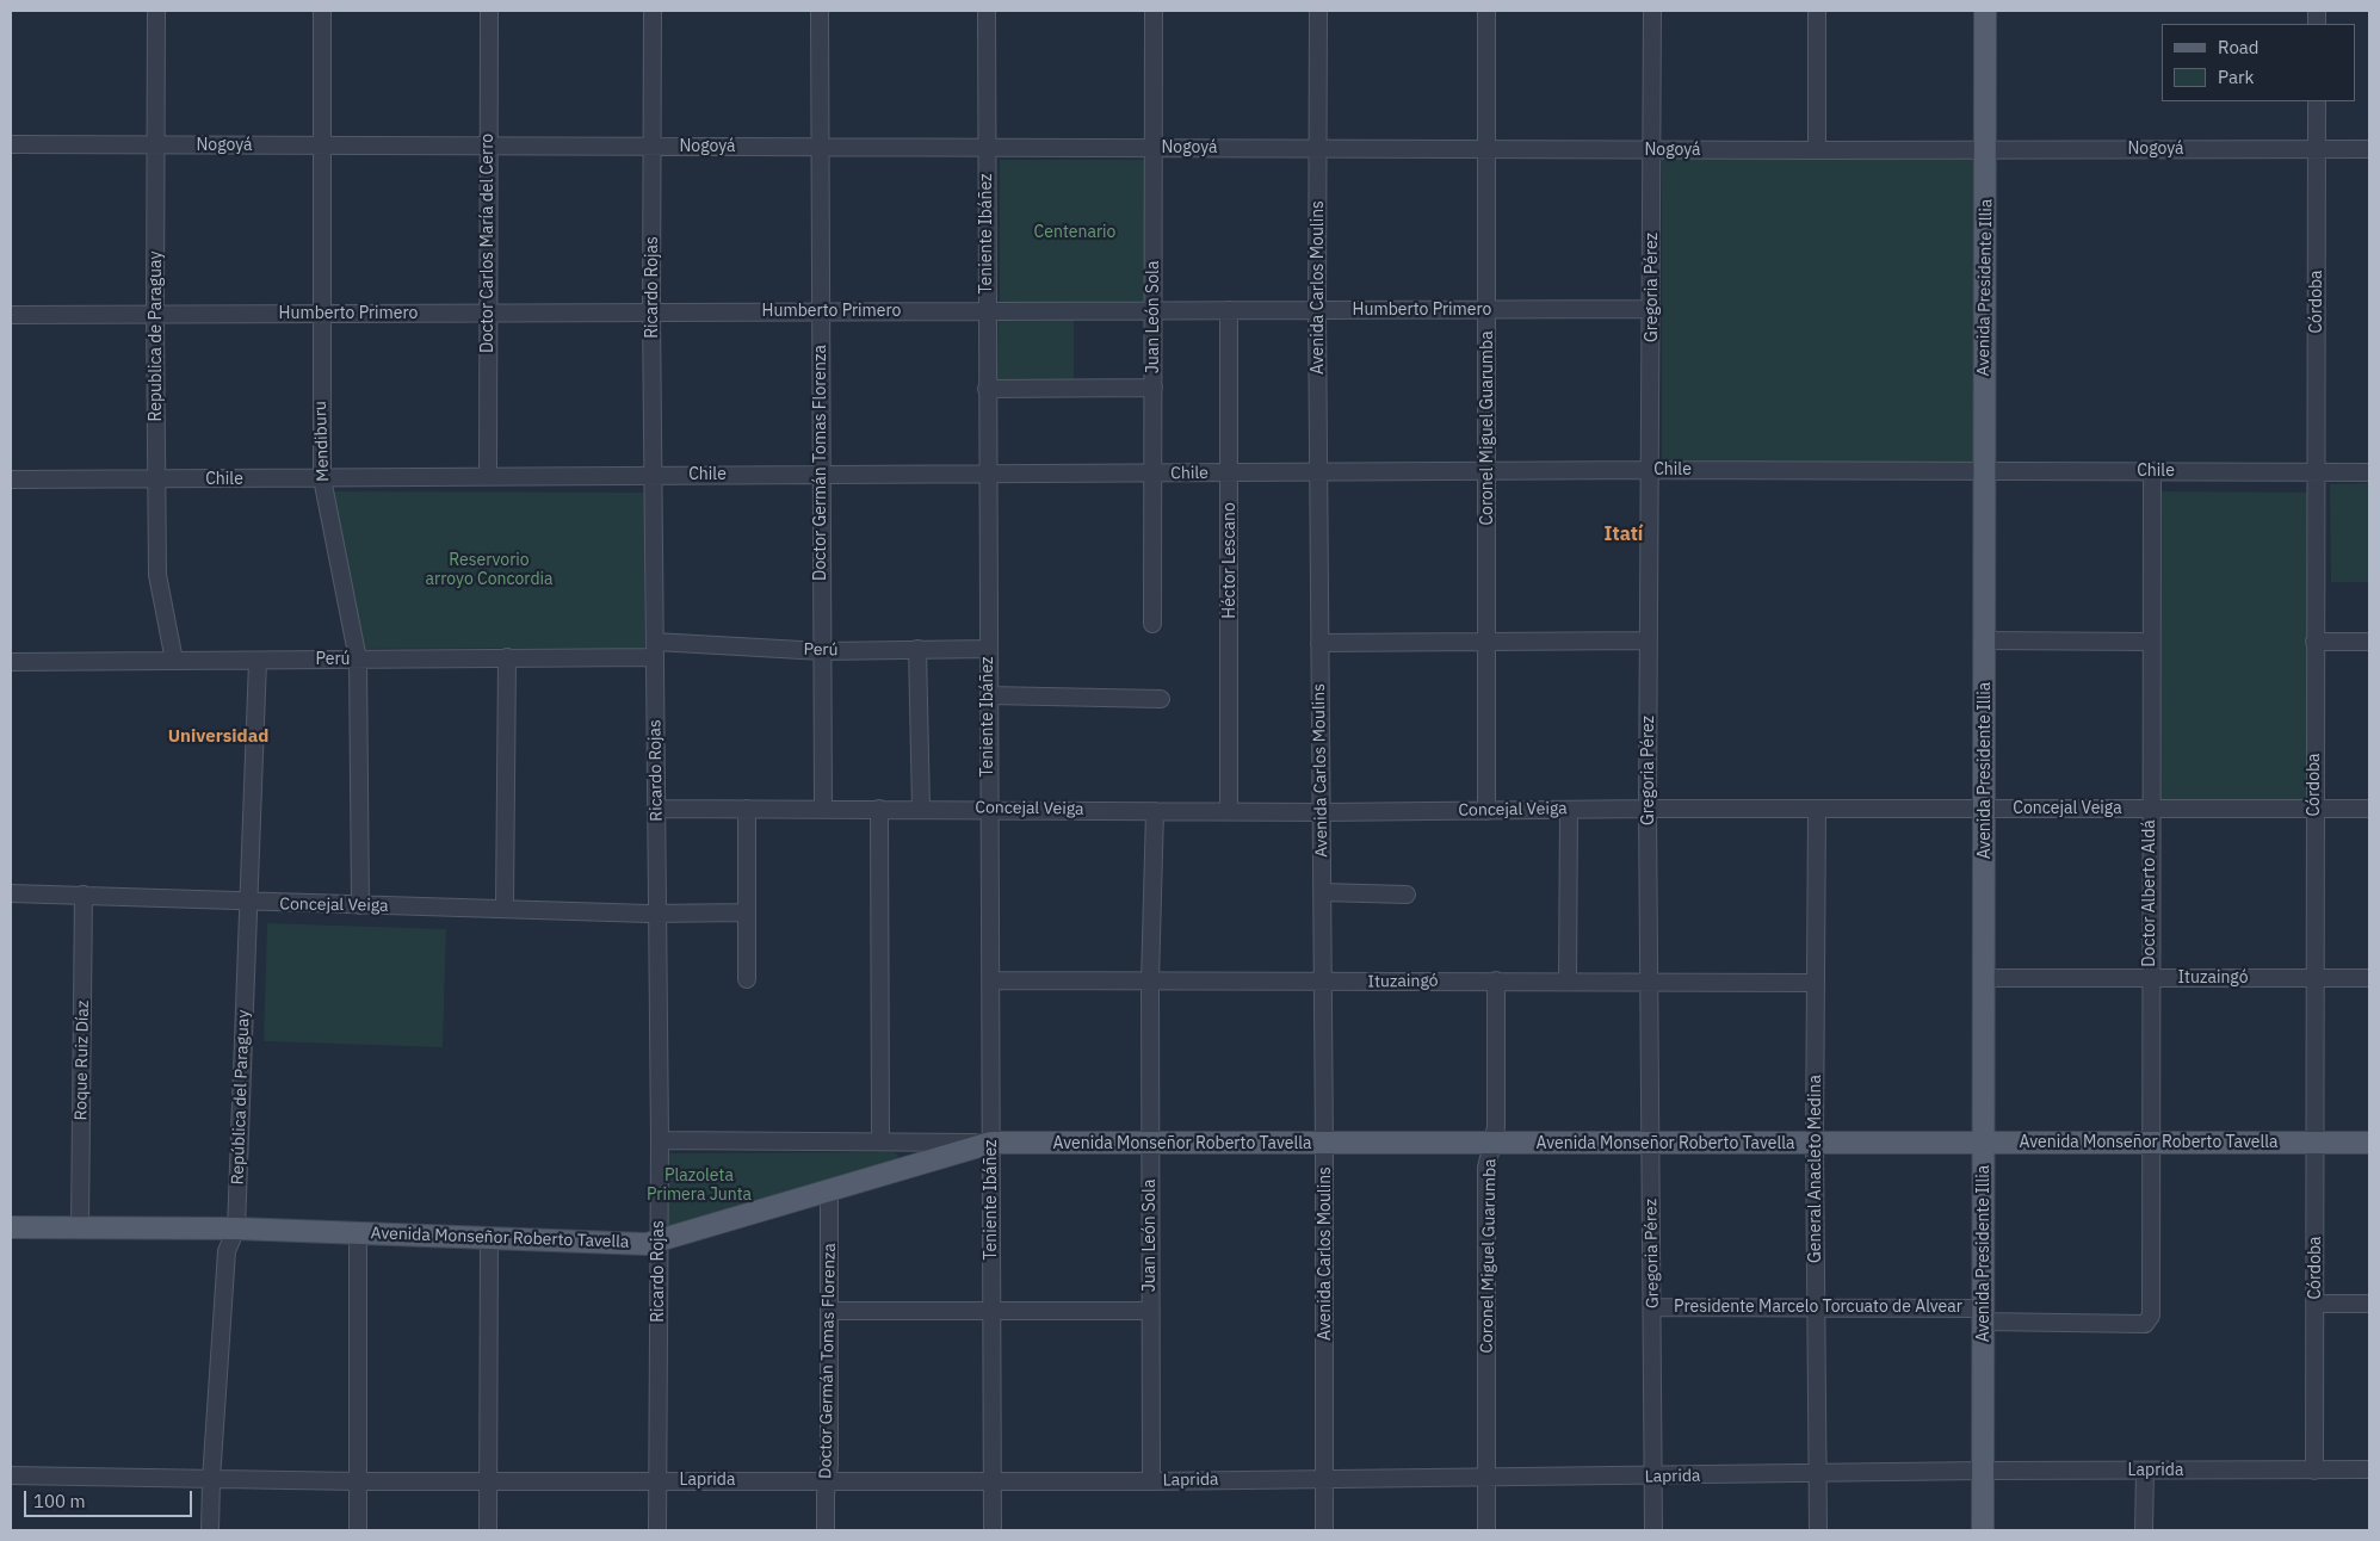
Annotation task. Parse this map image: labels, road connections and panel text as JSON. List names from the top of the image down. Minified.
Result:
{"streets":{"main road":["Avenida Presidente Illia","Avenida Monseñor Roberto Tavella"],"street":["Nogoyá","Teniente Ibáñez","Doctor Carlos María del Cerro","Ricardo Rojas","Avenida Carlos Moulins","Gregoria Pérez","Córdoba","Humberto Primero","Juan León Sola","Republica de Paraguay","Coronel Miguel Guarumba","Mendiburu","Doctor Germán Tomas Florenza","Chile","Héctor Lescano","Perú","Concejal Veiga","Doctor Alberto Aldá","Ituzaingó","Roque Ruiz Díaz","República del Paraguay","General Anacleto Medina","Presidente Marcelo Torcuato de Alvear","Laprida"]},"crossings":[["Nogoyá","Teniente Ibáñez"],["Nogoyá","Doctor Carlos María del Cerro"],["Nogoyá","Ricardo Rojas"],["Nogoyá","Avenida Carlos Moulins"],["Nogoyá","Gregoria Pérez"],["Nogoyá","Avenida Presidente Illia"],["Nogoyá","Córdoba"],["Nogoyá","Juan León Sola"],["Nogoyá","Republica de Paraguay"],["Nogoyá","Coronel Miguel Guarumba"],["Nogoyá","Mendiburu"],["Nogoyá","Doctor Germán Tomas Florenza"],["Teniente Ibáñez","Humberto Primero"],["Teniente Ibáñez","Chile"],["Teniente Ibáñez","Perú"],["Teniente Ibáñez","Concejal Veiga"],["Teniente Ibáñez","Ituzaingó"],["Teniente Ibáñez","Avenida Monseñor Roberto Tavella"],["Teniente Ibáñez","Laprida"],["Doctor Carlos María del Cerro","Humberto Primero"],["Doctor Carlos María del Cerro","Chile"],["Ricardo Rojas","Humberto Primero"],["Ricardo Rojas","Chile"],["Ricardo Rojas","Perú"],["Ricardo Rojas","Concejal Veiga"],["Ricardo Rojas","Avenida Monseñor Roberto Tavella"],["Ricardo Rojas","Laprida"],["Avenida Carlos Moulins","Humberto Primero"],["Avenida Carlos Moulins","Chile"],["Avenida Carlos Moulins","Concejal Veiga"],["Avenida Carlos Moulins","Ituzaingó"],["Avenida Carlos Moulins","Avenida Monseñor Roberto Tavella"],["Avenida Carlos Moulins","Laprida"],["Gregoria Pérez","Humberto Primero"],["Gregoria Pérez","Chile"],["Gregoria Pérez","Concejal Veiga"],["Gregoria Pérez","Ituzaingó"],["Gregoria Pérez","Avenida Monseñor Roberto Tavella"],["Gregoria Pérez","Presidente Marcelo Torcuato de Alvear"],["Gregoria Pérez","Laprida"],["Avenida Presidente Illia","Chile"],["Avenida Presidente Illia","Concejal Veiga"],["Avenida Presidente Illia","Ituzaingó"],["Avenida Presidente Illia","Avenida Monseñor Roberto Tavella"],["Avenida Presidente Illia","Presidente Marcelo Torcuato de Alvear"],["Avenida Presidente Illia","Laprida"],["Córdoba","Chile"],["Córdoba","Concejal Veiga"],["Córdoba","Ituzaingó"],["Córdoba","Avenida Monseñor Roberto Tavella"],["Córdoba","Laprida"],["Humberto Primero","Juan León Sola"],["Humberto Primero","Republica de Paraguay"],["Humberto Primero","Coronel Miguel Guarumba"],["Humberto Primero","Mendiburu"],["Humberto Primero","Doctor Germán Tomas Florenza"],["Humberto Primero","Héctor Lescano"],["Juan León Sola","Chile"],["Juan León Sola","Concejal Veiga"],["Juan León Sola","Ituzaingó"],["Juan León Sola","Avenida Monseñor Roberto Tavella"],["Juan León Sola","Laprida"],["Republica de Paraguay","Chile"],["Republica de Paraguay","Perú"],["Coronel Miguel Guarumba","Chile"],["Coronel Miguel Guarumba","Concejal Veiga"],["Coronel Miguel Guarumba","Ituzaingó"],["Coronel Miguel Guarumba","Avenida Monseñor Roberto Tavella"],["Coronel Miguel Guarumba","Laprida"],["Mendiburu","Chile"],["Mendiburu","Perú"],["Mendiburu","Concejal Veiga"],["Doctor Germán Tomas Florenza","Chile"],["Doctor Germán Tomas Florenza","Perú"],["Doctor Germán Tomas Florenza","Concejal Veiga"],["Doctor Germán Tomas Florenza","Avenida Monseñor Roberto Tavella"],["Doctor Germán Tomas Florenza","Laprida"],["Chile","Héctor Lescano"],["Chile","Doctor Alberto Aldá"],["Héctor Lescano","Concejal Veiga"],["Perú","República del Paraguay"],["Concejal Veiga","Doctor Alberto Aldá"],["Concejal Veiga","Roque Ruiz Díaz"],["Concejal Veiga","República del Paraguay"],["Concejal Veiga","General Anacleto Medina"],["Doctor Alberto Aldá","Ituzaingó"],["Doctor Alberto Aldá","Avenida Monseñor Roberto Tavella"],["Doctor Alberto Aldá","Presidente Marcelo Torcuato de Alvear"],["Ituzaingó","General Anacleto Medina"],["Roque Ruiz Díaz","Avenida Monseñor Roberto Tavella"],["República del Paraguay","Avenida Monseñor Roberto Tavella"],["República del Paraguay","Laprida"],["Avenida Monseñor Roberto Tavella","General Anacleto Medina"],["General Anacleto Medina","Presidente Marcelo Torcuato de Alvear"],["General Anacleto Medina","Laprida"]],"districts":["Itatí","Universidad"],"parks":["Centenario","Reservorio arroyo Concordia","Plazoleta Primera Junta"],"legend":["Road","Park"],"scale_bar":"100 m"}
